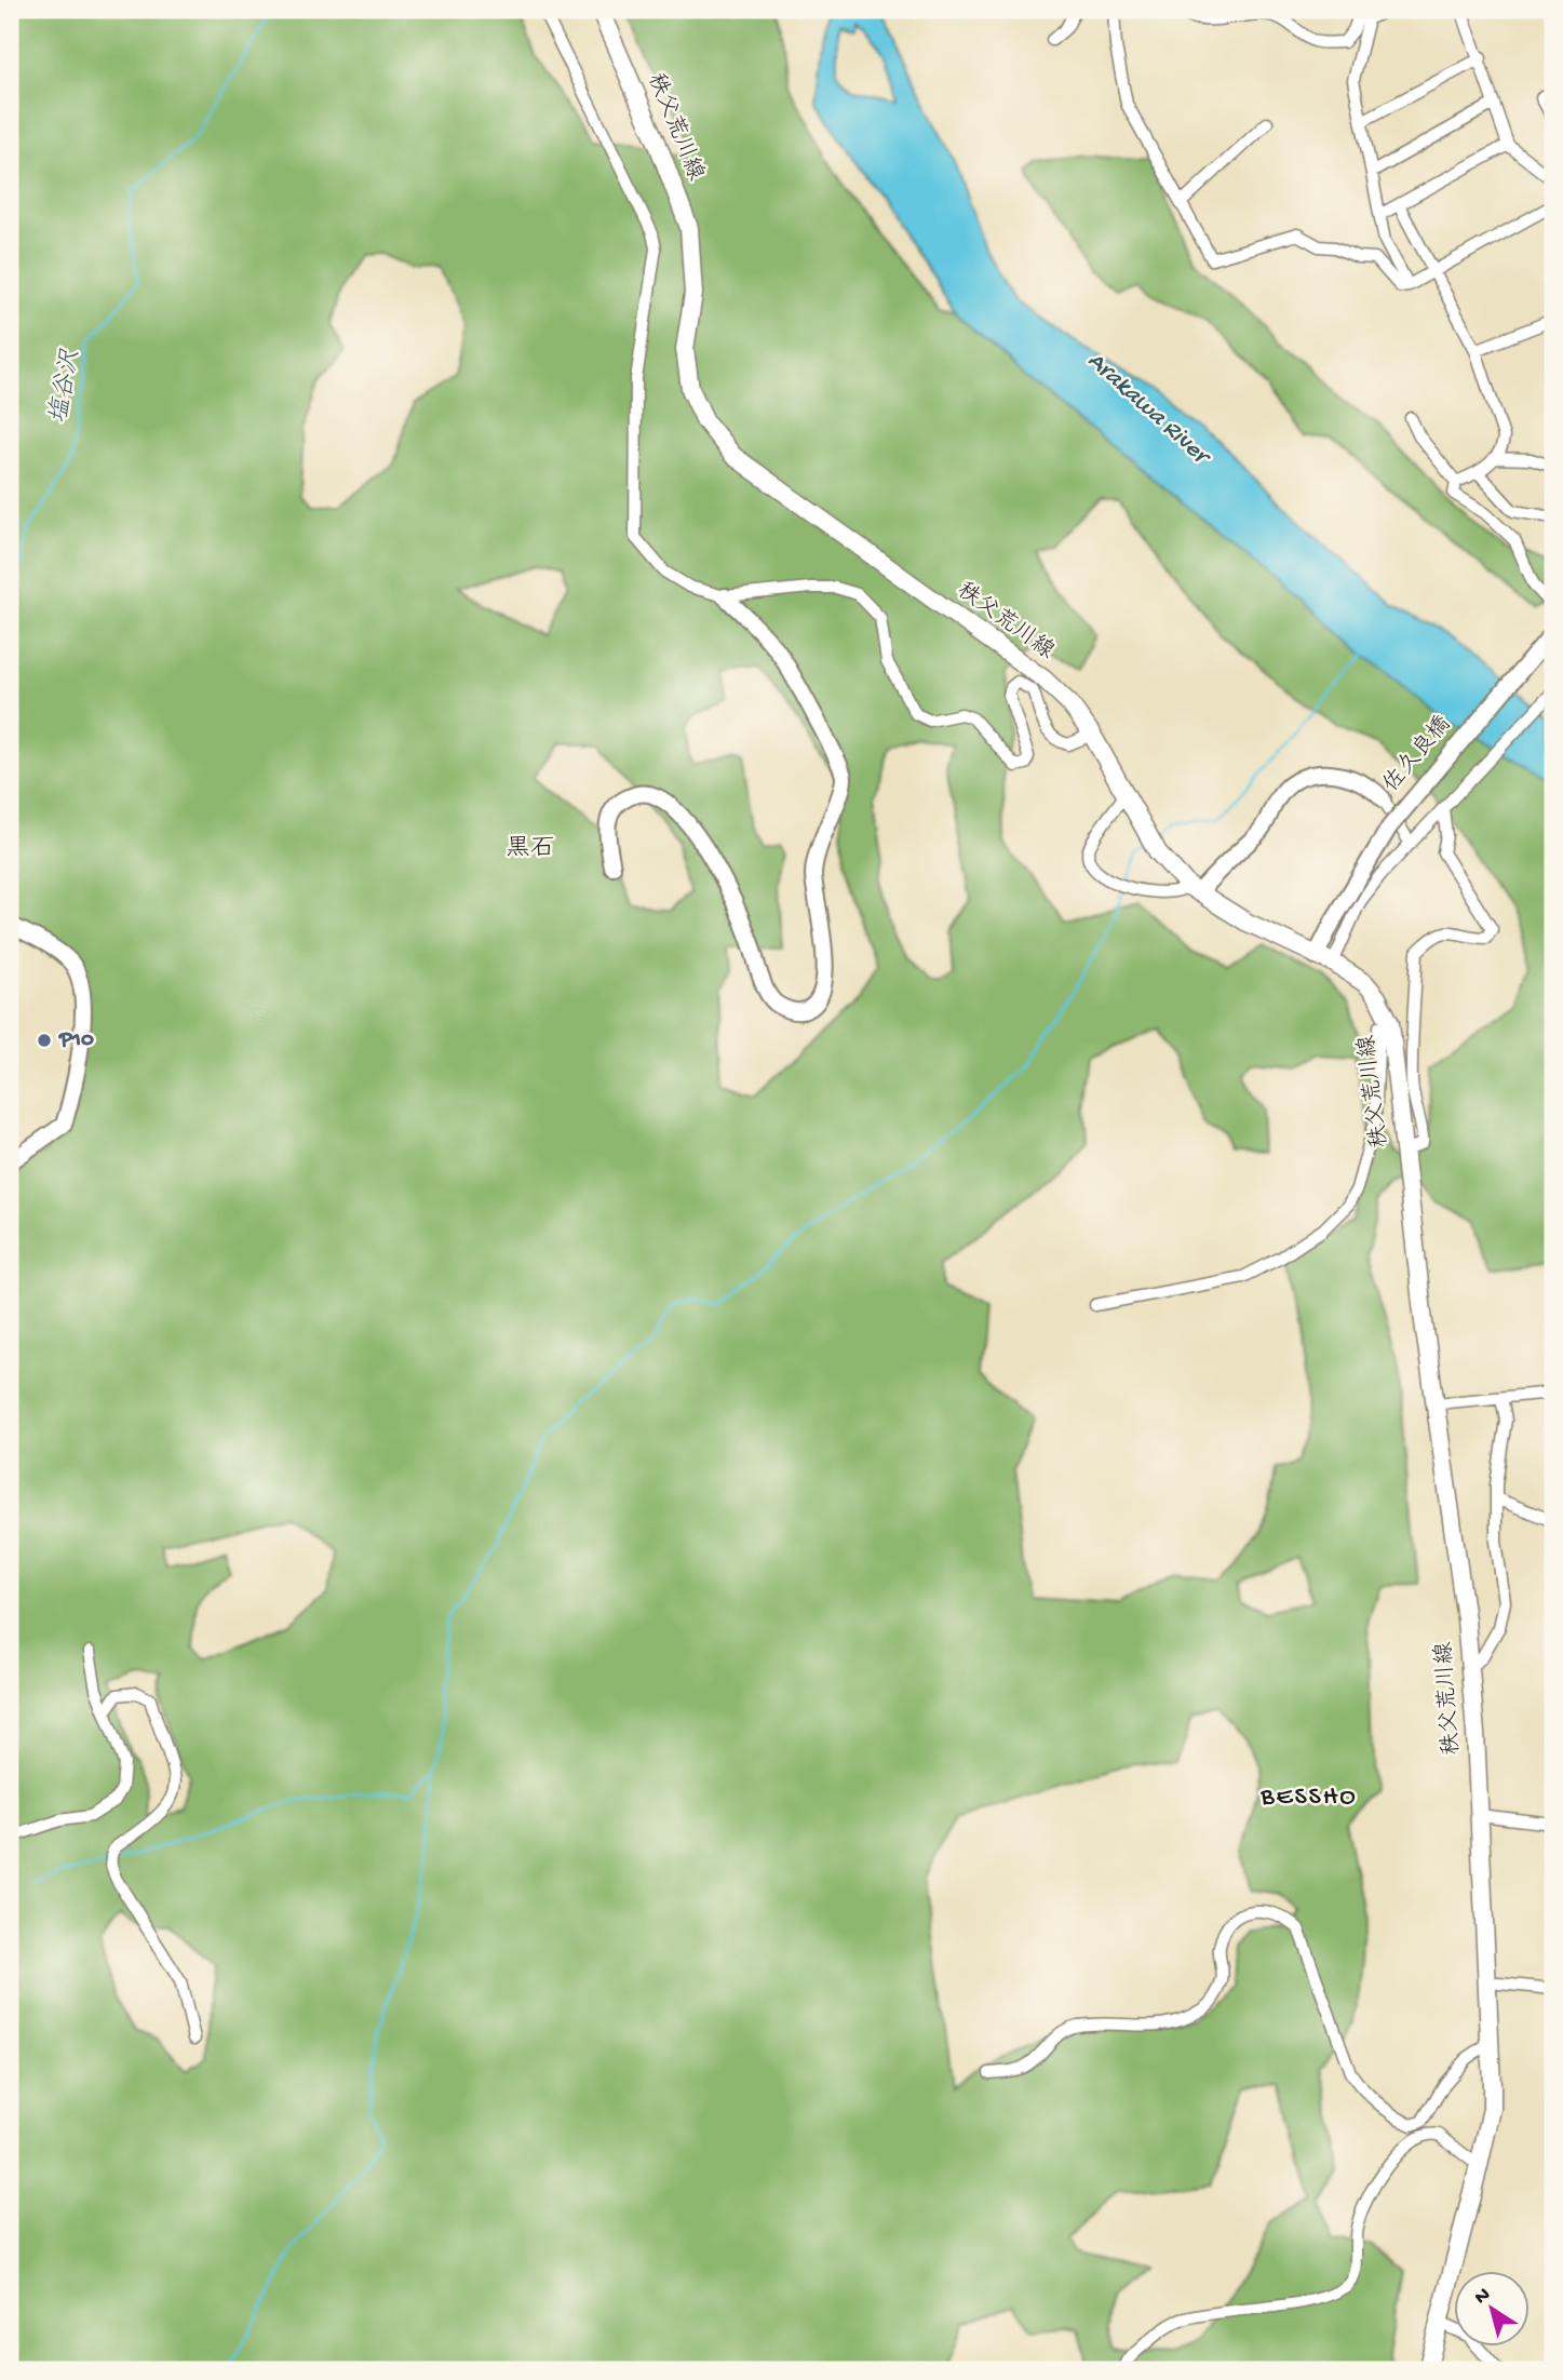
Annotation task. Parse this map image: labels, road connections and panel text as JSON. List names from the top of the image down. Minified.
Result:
{"streets":{"main road":["秩父荒川線"],"street":["佐久良橋"]},"crossings":[["秩父荒川線","佐久良橋"]],"districts":["黒石","BESSHO"],"water":["塩谷沢","Arakawa River"],"places":["P10"],"north":"top left"}
